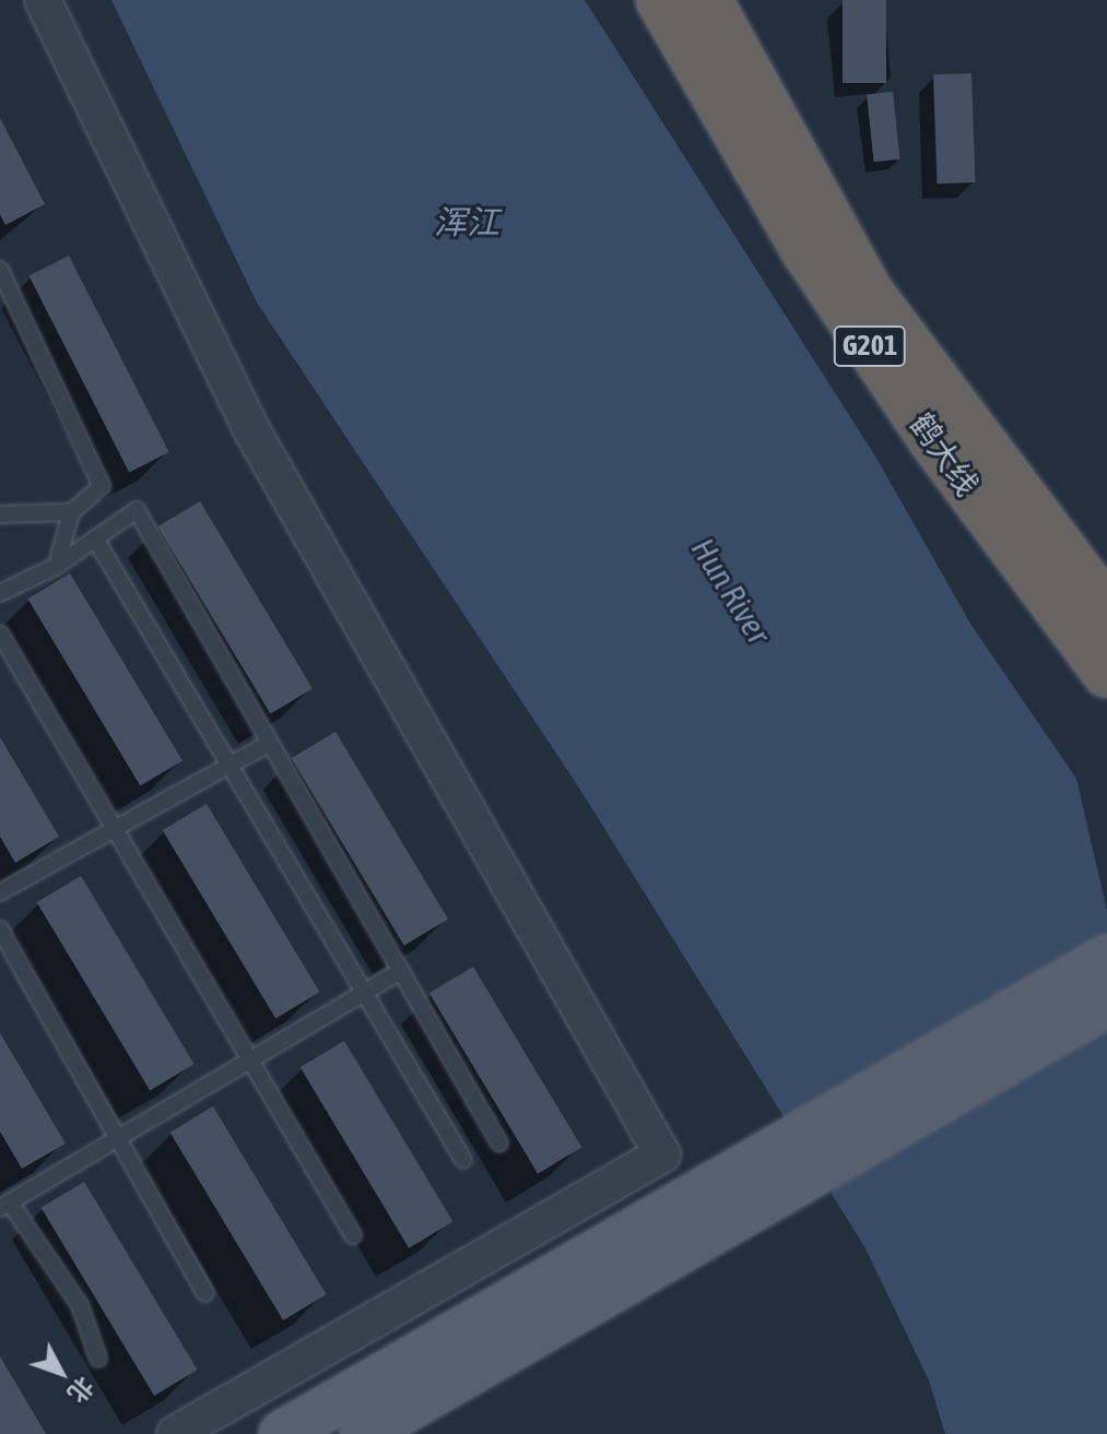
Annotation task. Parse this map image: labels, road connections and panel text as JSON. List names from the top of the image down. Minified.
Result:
{"streets":{"highway":["G201","鹤大线"]},"water":["浑江","Hun River"],"north":"bottom right"}
